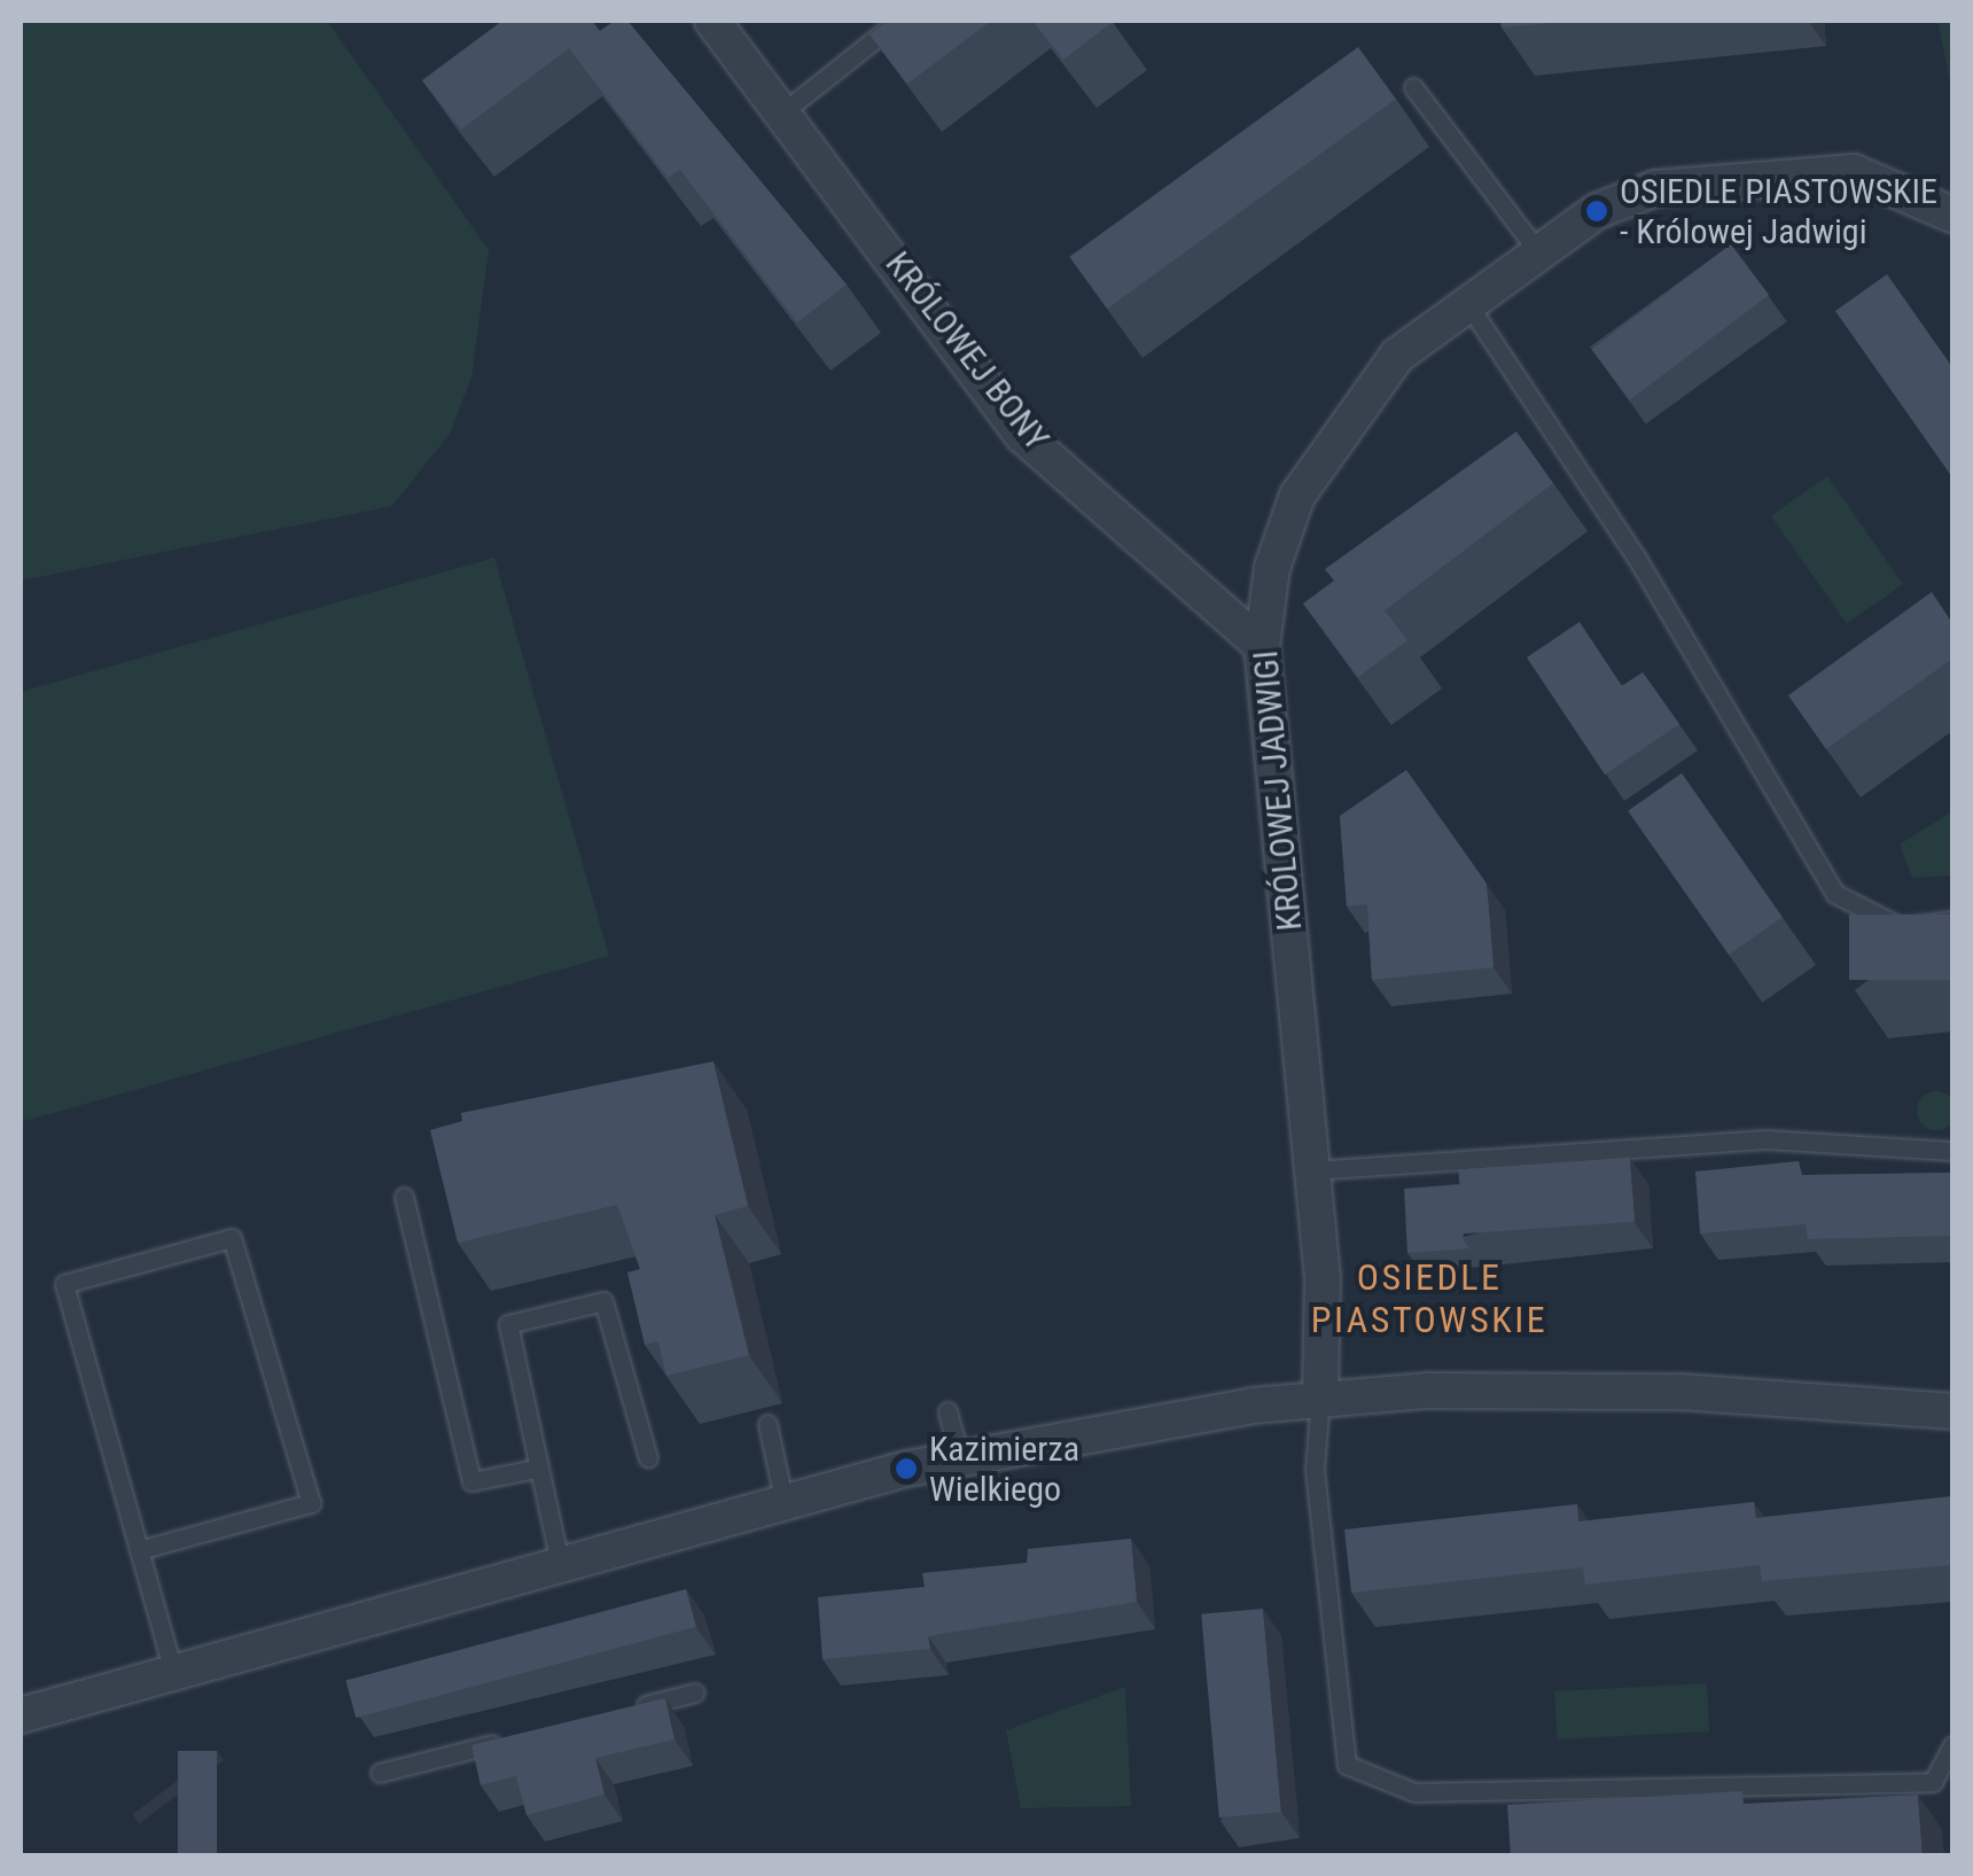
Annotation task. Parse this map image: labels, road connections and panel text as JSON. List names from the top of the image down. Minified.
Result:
{"streets":{"street":["KRÓLOWEJ BONY","KRÓLOWEJ JADWIGI"]},"crossings":[["KRÓLOWEJ BONY","KRÓLOWEJ JADWIGI"]],"districts":["OSIEDLE PIASTOWSKIE"],"places":["OSIEDLE PIASTOWSKIE - Królowej Jadwigi","Kazimierza Wielkiego"]}
